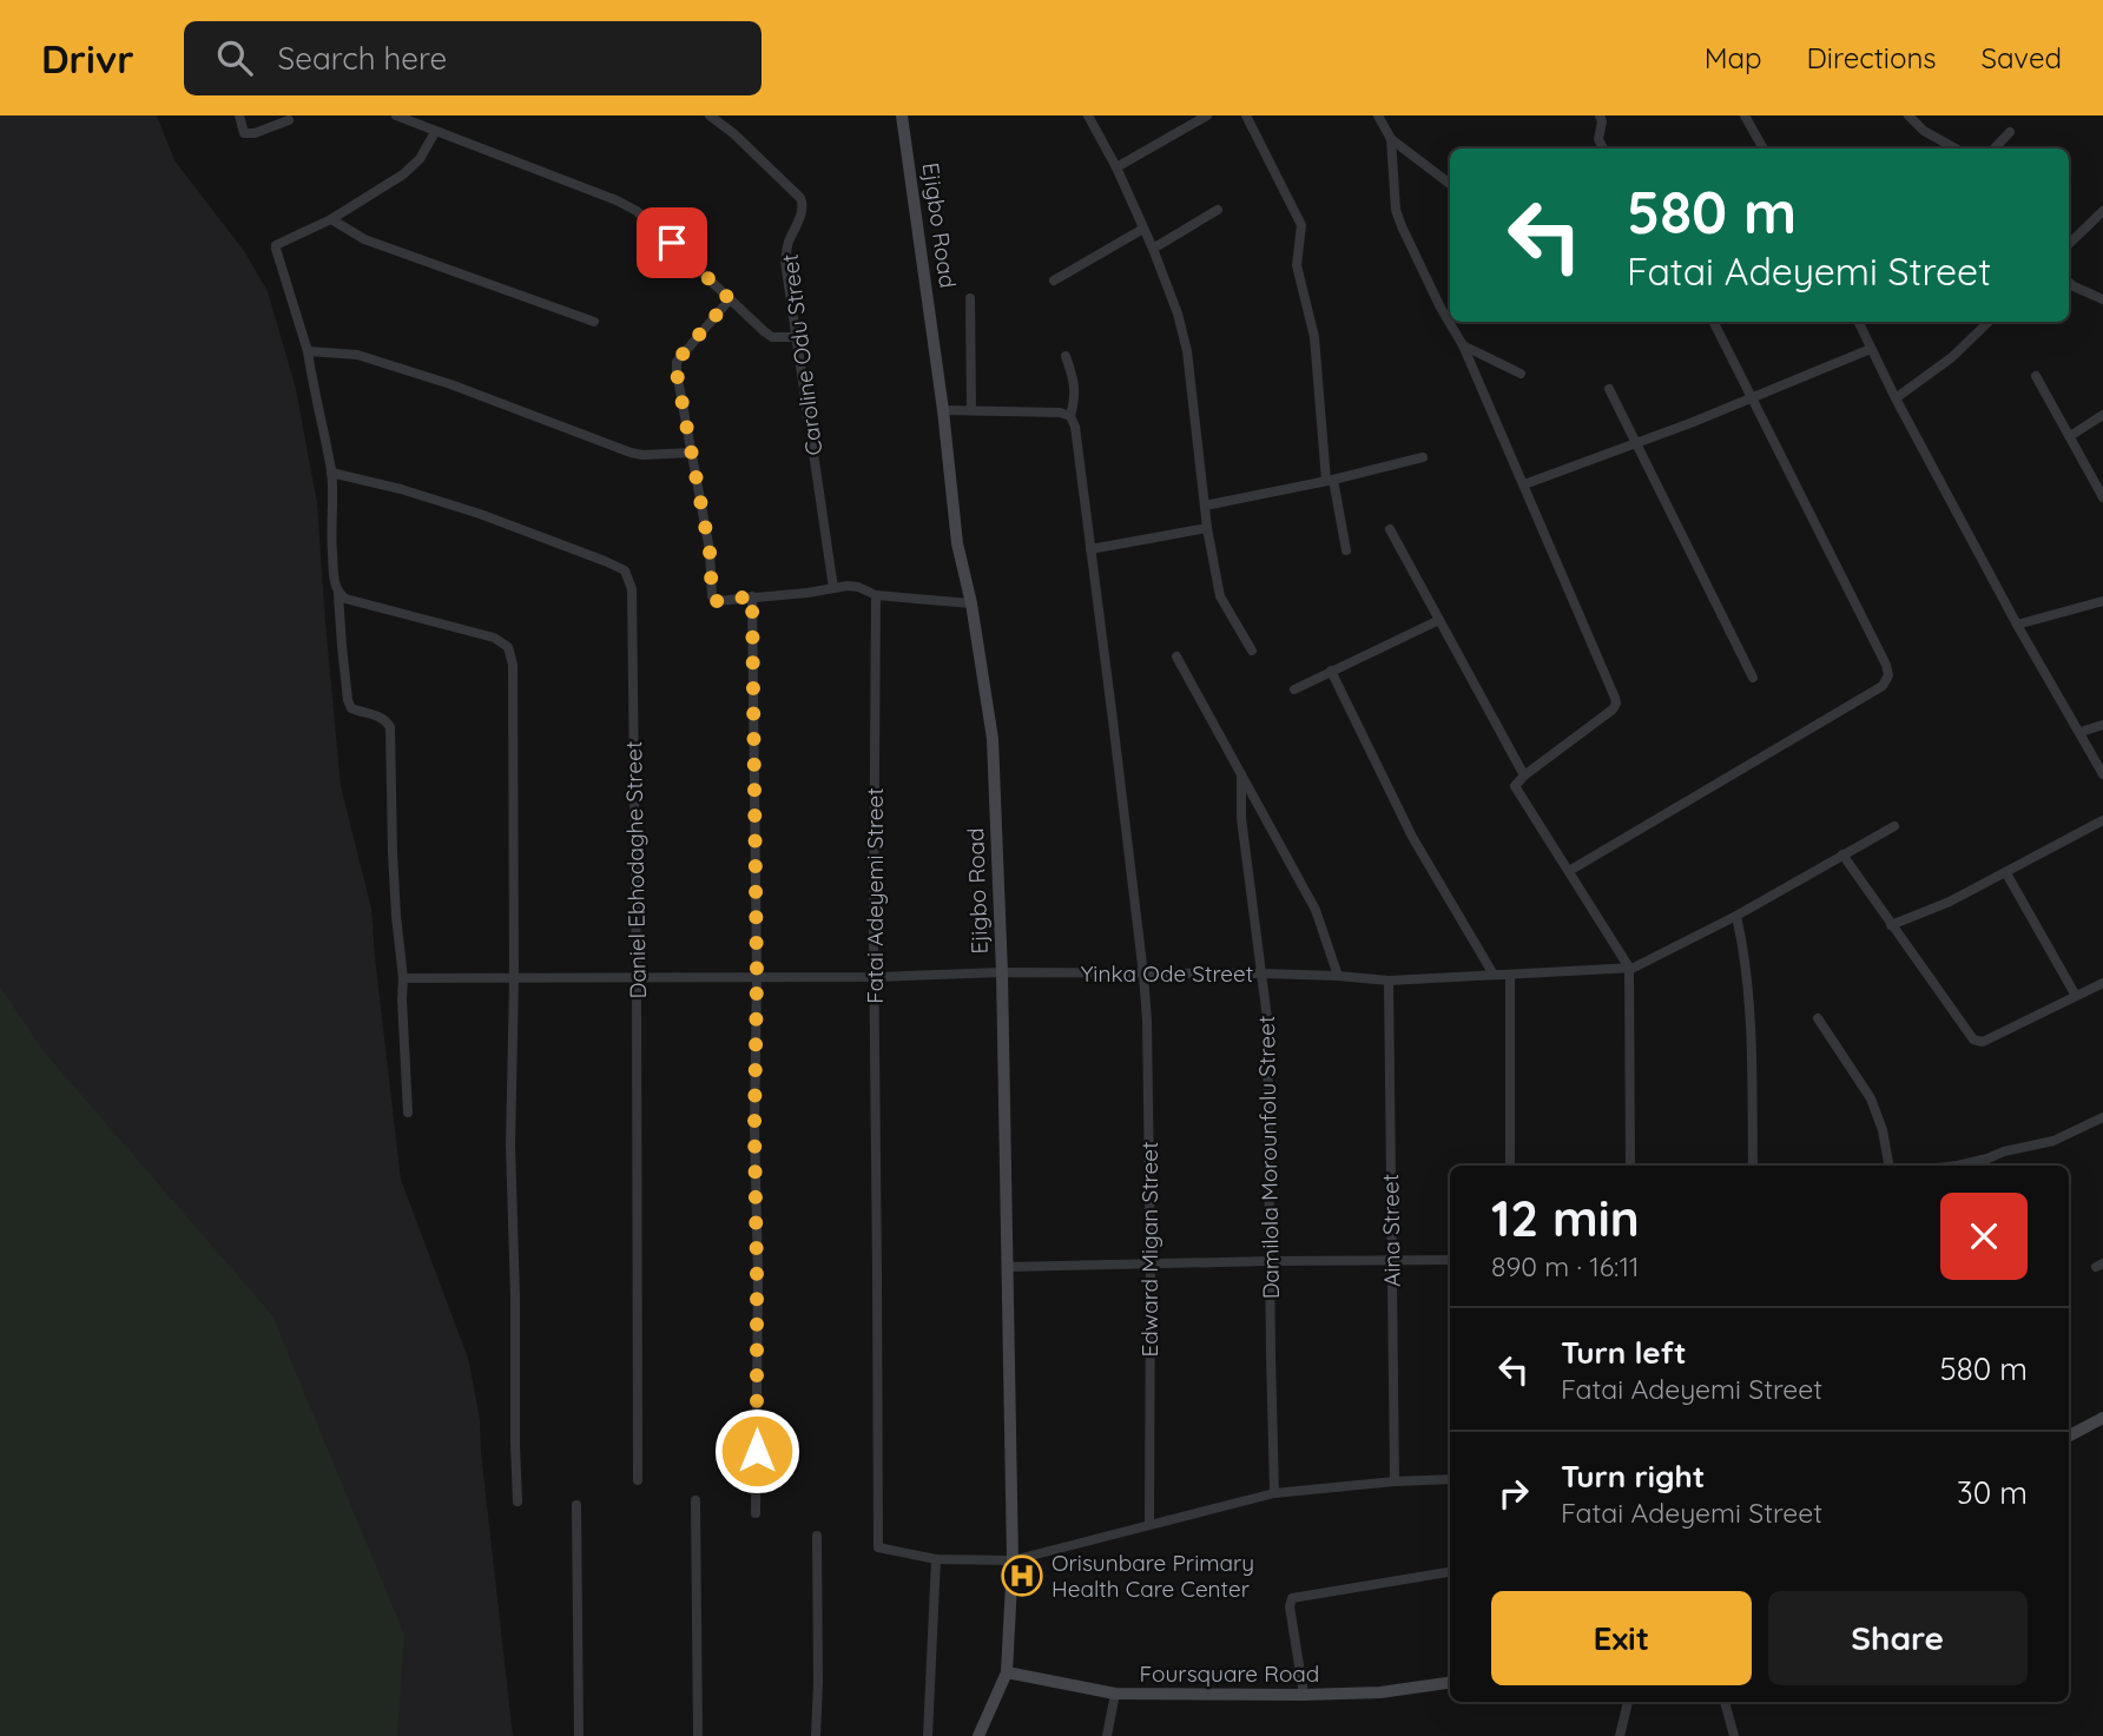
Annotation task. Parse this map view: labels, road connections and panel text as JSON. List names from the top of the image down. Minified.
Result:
{"streets":{"street":["Ejigbo Road","Caroline Odu Street","Daniel Ebhodaghe Street","Fatai Adeyemi Street","Yinka Ode Street","Damilola Morounfolu Street","Aina Street","Edward Migan Street","Foursquare Road"]},"crossings":[["Ejigbo Road","Fatai Adeyemi Street"],["Ejigbo Road","Yinka Ode Street"],["Ejigbo Road","Foursquare Road"],["Daniel Ebhodaghe Street","Yinka Ode Street"],["Fatai Adeyemi Street","Yinka Ode Street"],["Fatai Adeyemi Street","Damilola Morounfolu Street"],["Fatai Adeyemi Street","Aina Street"],["Fatai Adeyemi Street","Edward Migan Street"],["Yinka Ode Street","Damilola Morounfolu Street"],["Yinka Ode Street","Aina Street"],["Yinka Ode Street","Edward Migan Street"]],"places":{"hospital":["Orisunbare Primary Health Care Center"]},"page":{"header":"Drivr","search":"Search here","nav":["Map","Directions","Saved"],"turn":["580 m","Fatai Adeyemi Street"],"heading":["12 min","890 m · 16:11"],"list":[{"name":"Turn left","note":"Fatai Adeyemi Street","value":"580 m"},{"name":"Turn right","note":"Fatai Adeyemi Street","value":"30 m"}],"buttons":["Exit","Share"]}}
